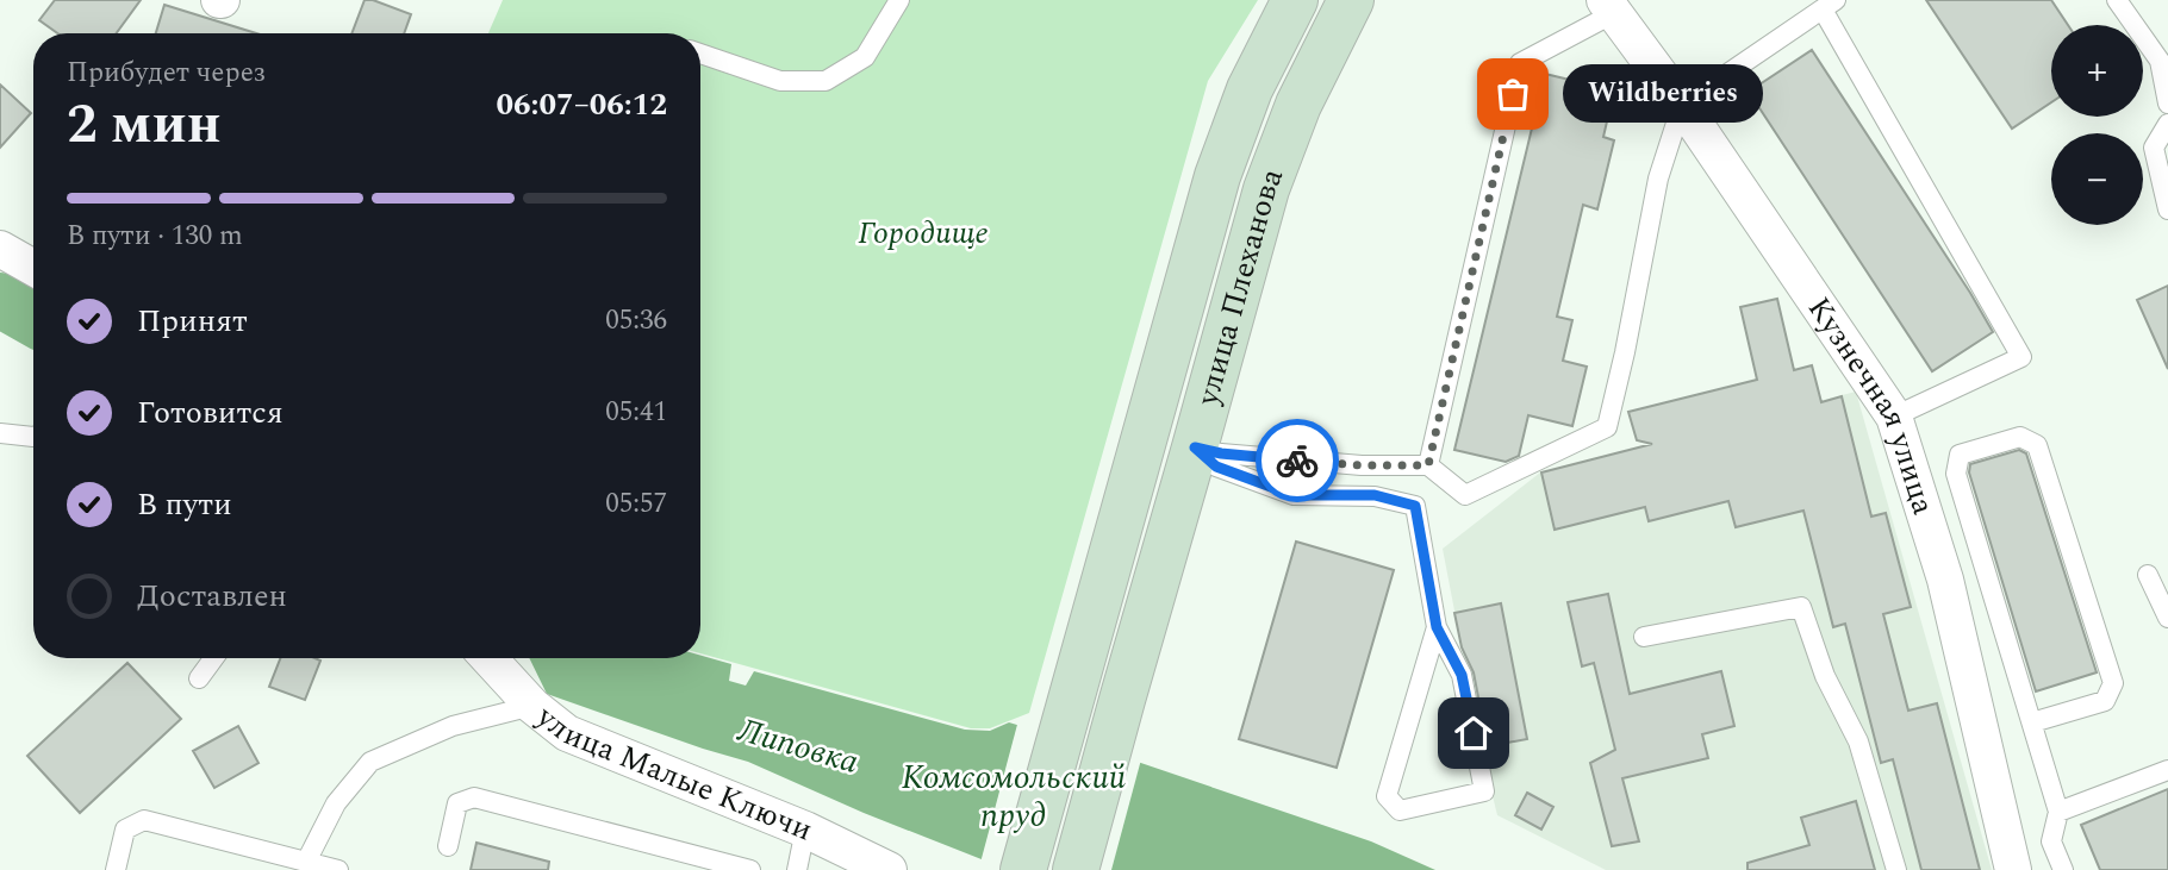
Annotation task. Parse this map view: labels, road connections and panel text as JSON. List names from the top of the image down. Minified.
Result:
{"streets":{"main road":["улица Плеханова"],"street":["Кузнечная улица","улица Малые Ключи"]},"water":["Липовка","Комсомольский пруд"],"parks":["Городище"],"places":["Wildberries"],"page":{"map_buttons":["+","−"],"heading":["2 мин","Прибудет через","06:07–06:12"],"bubble":"Wildberries","bar":"В пути · 130 m","list":[["Принят","05:36"],["Готовится","05:41"],["В пути","05:57"],"Доставлен"]}}
